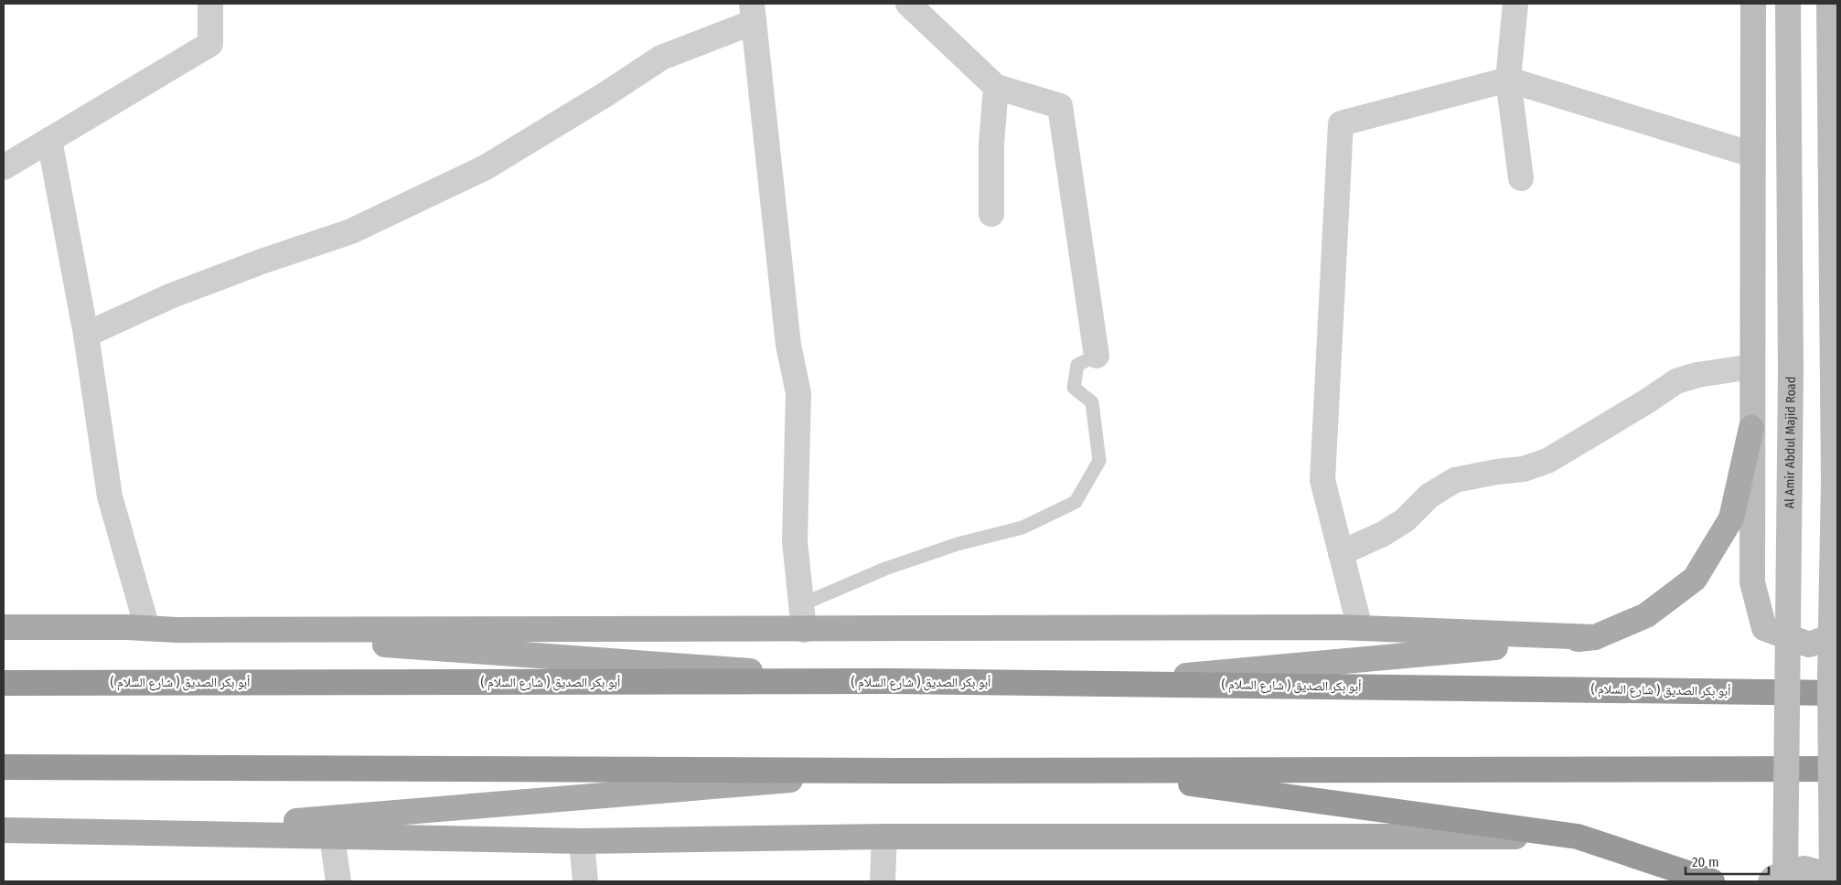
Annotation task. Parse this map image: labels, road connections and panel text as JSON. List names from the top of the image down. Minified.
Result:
{"streets":{"highway":["( شارع السلام ) أبو بكر الصديق"],"main road":["Al Amir Abdul Majid Road"]},"scale_bar":"20 m"}
